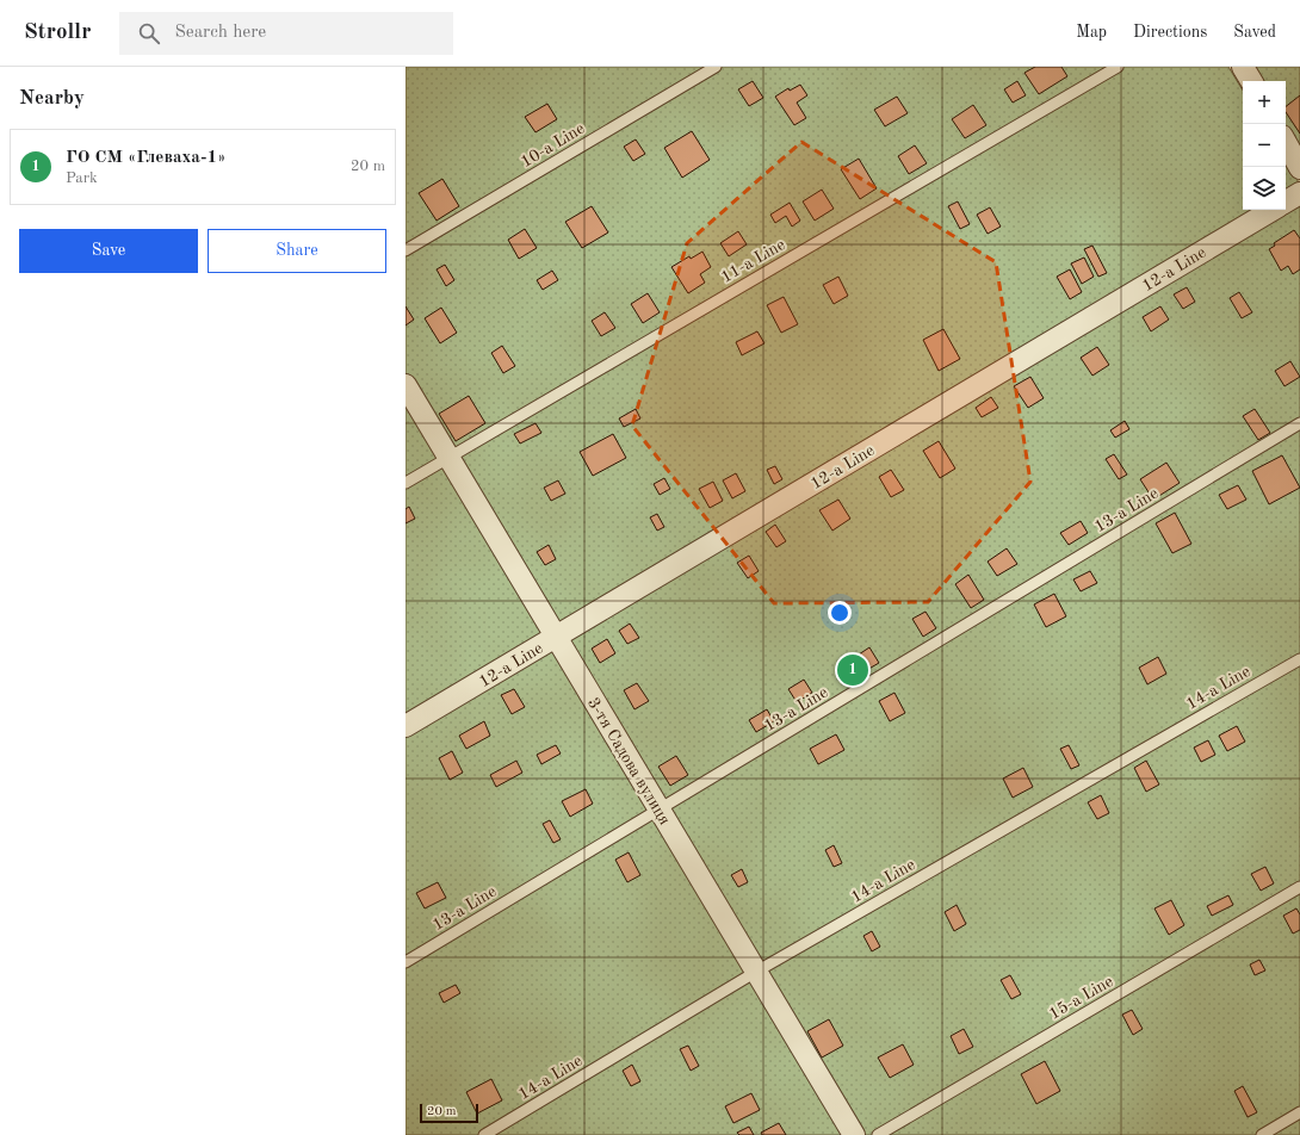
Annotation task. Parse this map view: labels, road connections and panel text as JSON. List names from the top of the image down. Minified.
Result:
{"streets":{"street":["12-a Line","3-тя Садова вулиця"],"lane":["10-a Line","11-a Line","13-a Line","14-a Line","15-a Line"]},"crossings":[["11-a Line","3-тя Садова вулиця"],["12-a Line","3-тя Садова вулиця"],["13-a Line","3-тя Садова вулиця"],["14-a Line","3-тя Садова вулиця"]],"scale_bar":"20 m","page":{"header":"Strollr","search":"Search here","nav":["Map","Directions","Saved"],"heading":"Nearby","map_buttons":["+","−"],"list":[{"mark":"1","name":"ГО СМ «Глеваха-1»","note":"Park","value":"20 m"}],"buttons":["Save","Share"],"pins":"1","scale":"20 m"}}
